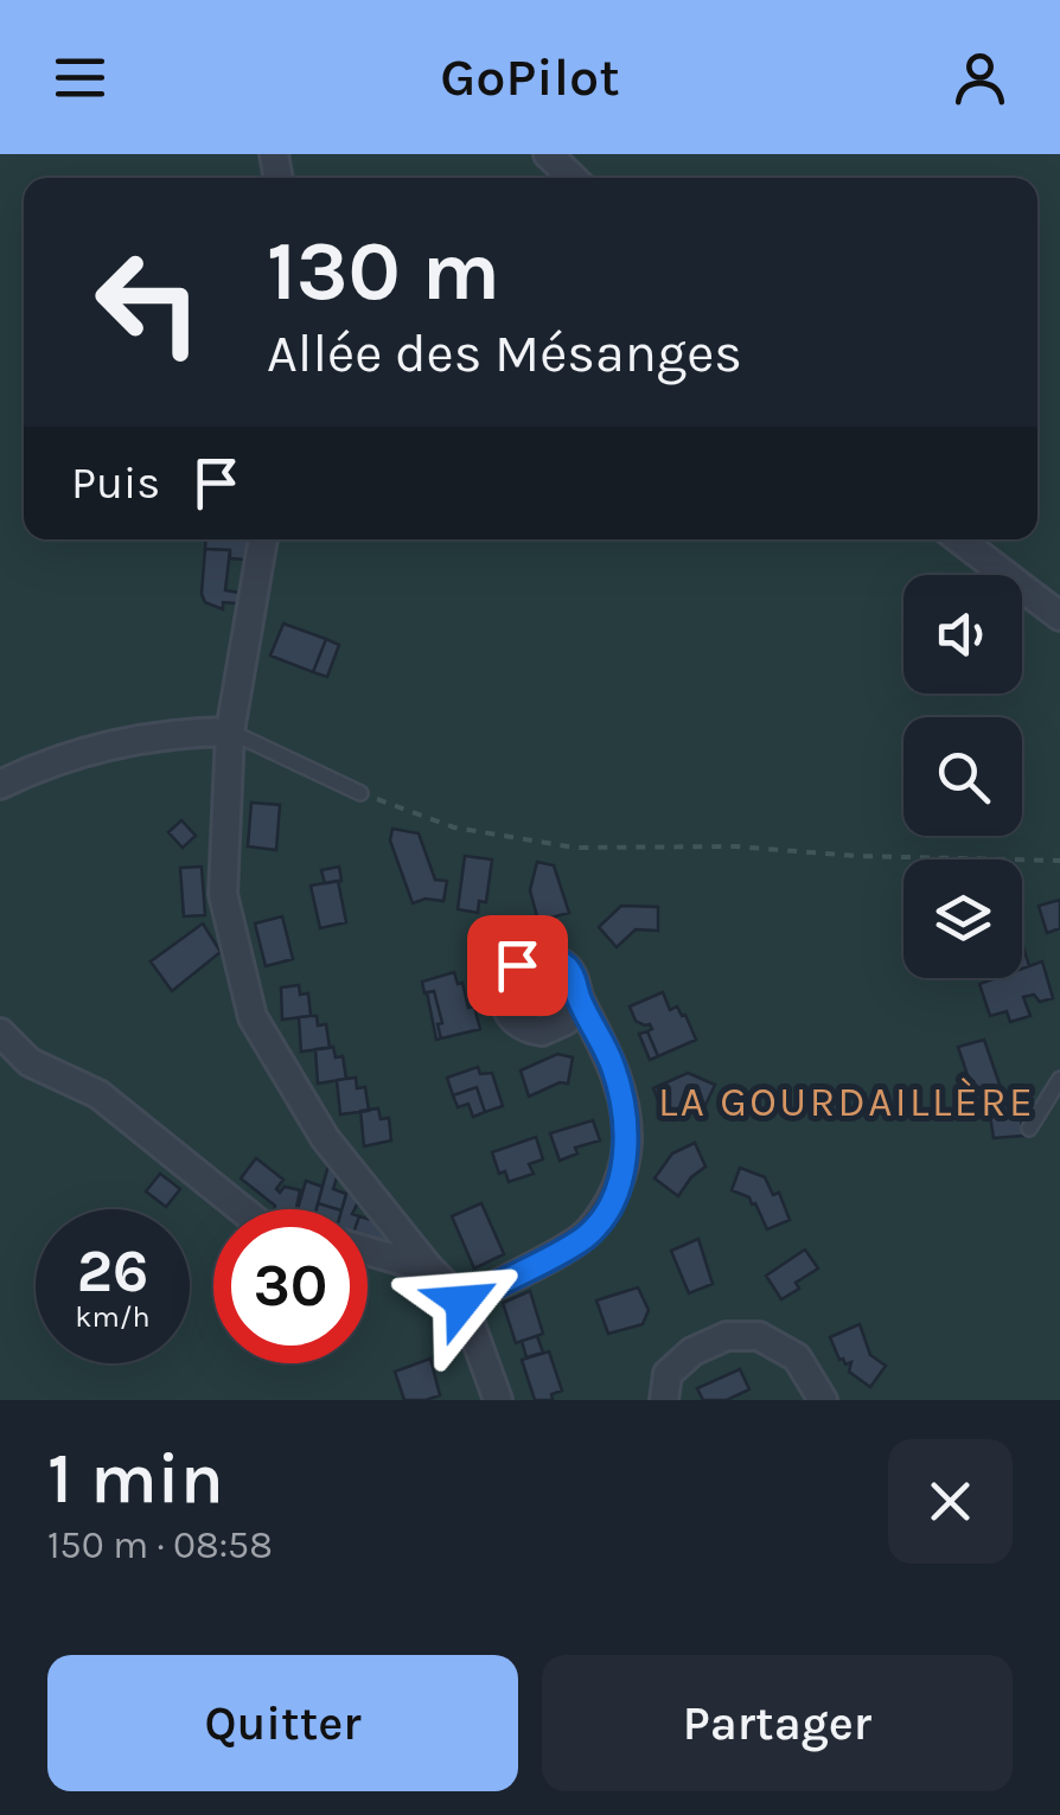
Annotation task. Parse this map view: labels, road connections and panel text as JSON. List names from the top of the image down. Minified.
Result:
{"districts":["LA GOURDAILLÈRE"],"page":{"header":"GoPilot","turn":["130 m","Allée des Mésanges"],"then":"Puis","speed":"26 km/h","limit":"30","heading":["1 min","150 m · 08:58"],"buttons":["Quitter","Partager"]}}
